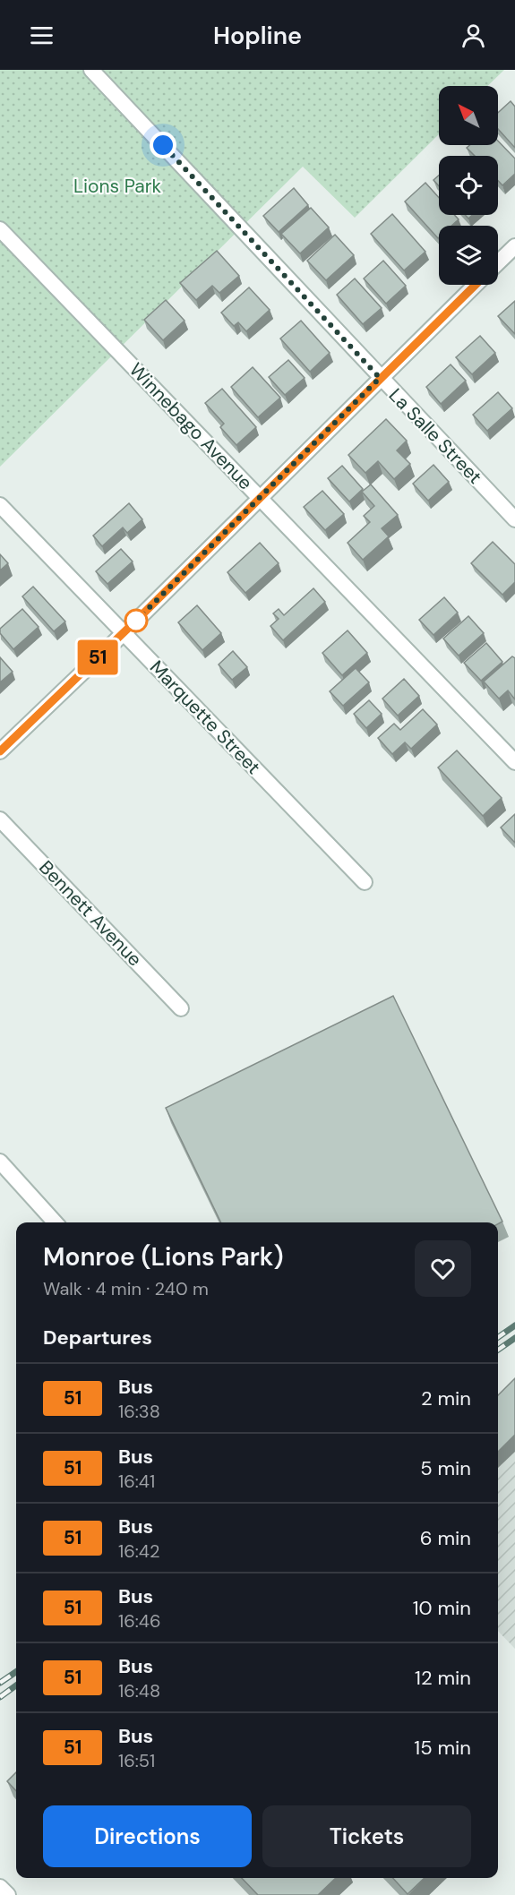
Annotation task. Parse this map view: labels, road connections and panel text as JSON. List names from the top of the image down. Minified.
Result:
{"streets":{"street":["Winnebago Avenue","La Salle Street","Marquette Street","Bennett Avenue"]},"parks":["Lions Park"],"lines":["bus line 51"],"north":"top left","page":{"header":"Hopline","on_map":"51","heading":[["Monroe (Lions Park)","Walk · 4 min · 240 m"],"Departures"],"list":[{"mark":"51","name":"Bus","note":"16:38","value":"2 min"},{"mark":"51","name":"Bus","note":"16:41","value":"5 min"},{"mark":"51","name":"Bus","note":"16:42","value":"6 min"},{"mark":"51","name":"Bus","note":"16:46","value":"10 min"},{"mark":"51","name":"Bus","note":"16:48","value":"12 min"},{"mark":"51","name":"Bus","note":"16:51","value":"15 min"}],"buttons":["Directions","Tickets"]}}
